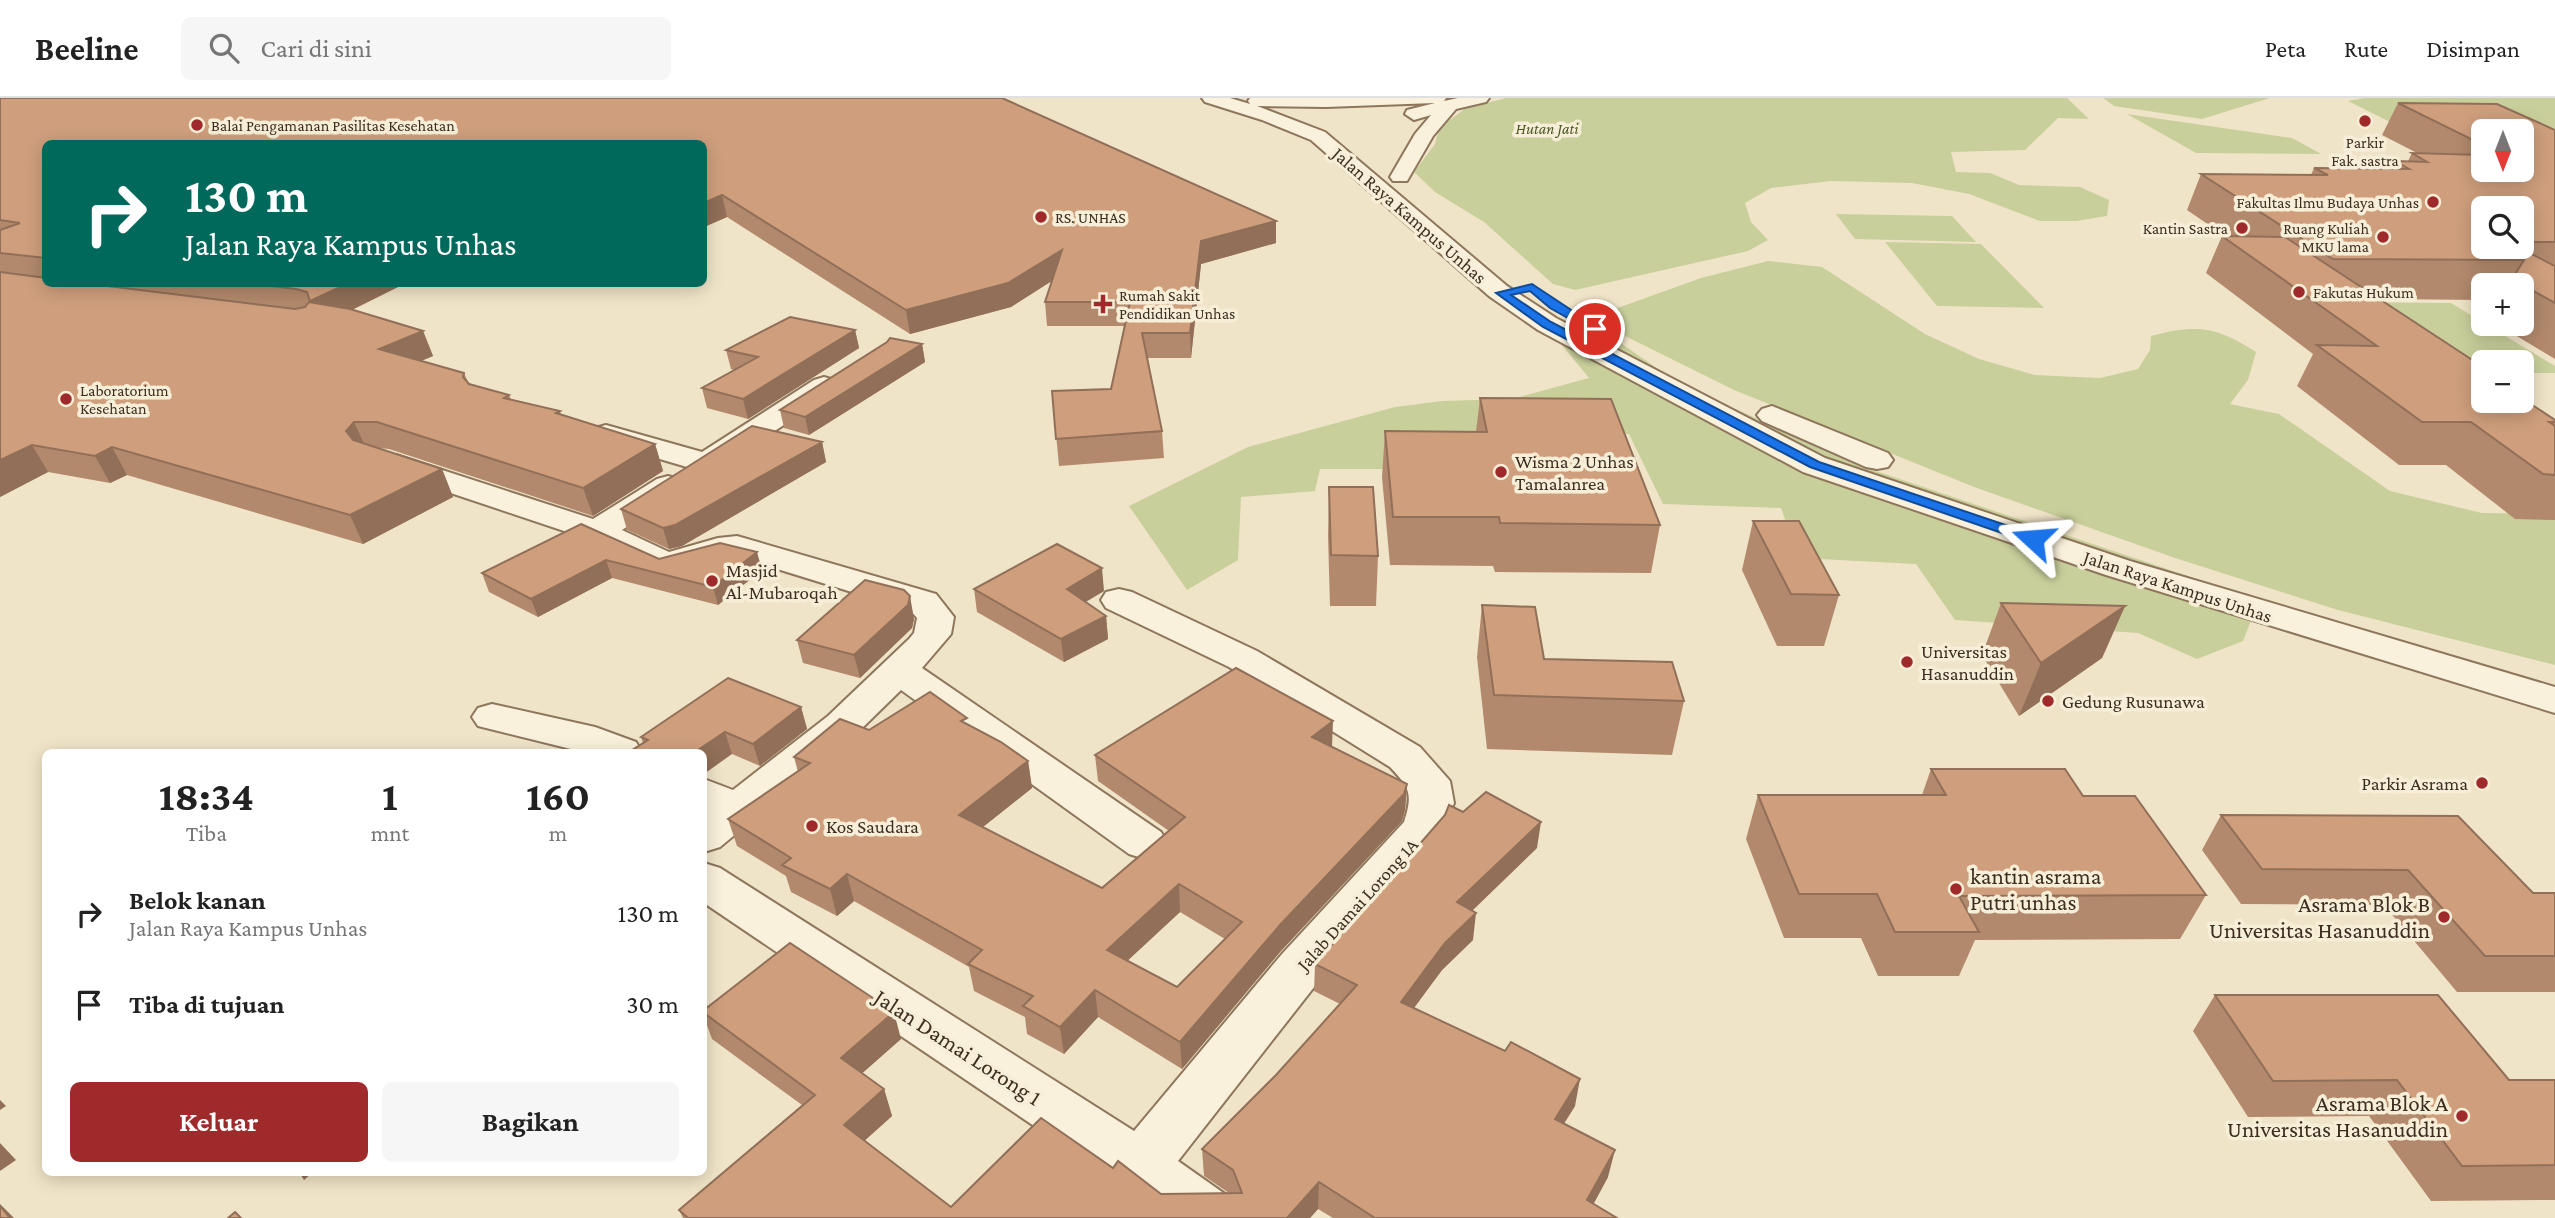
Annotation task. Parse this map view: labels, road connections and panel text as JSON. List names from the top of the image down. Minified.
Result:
{"streets":{"street":["Jalan Raya Kampus Unhas","Jalab Damai Lorong 1A","Jalan Damai Lorong 1"]},"crossings":[["Jalab Damai Lorong 1A","Jalan Damai Lorong 1"]],"parks":["Hutan Jati"],"places":{"other":["Parkir Fak. sastra","Balai Pengamanan Pasilitas Kesehatan","Fakultas Ilmu Budaya Unhas","RS. UNHAS","Kantin Sastra","Ruang Kuliah MKU lama","Fakutas Hukum","Laboratorium Kesehatan","Wisma 2 Unhas Tamalanrea","Masjid Al-Mubaroqah","Universitas Hasanuddin","Gedung Rusunawa","Parkir Asrama","Kos Saudara","kantin asrama Putri unhas","Asrama Blok B Universitas Hasanuddin","Asrama Blok A Universitas Hasanuddin"],"health":["Rumah Sakit Pendidikan Unhas"]},"north":"bottom","page":{"header":"Beeline","search":"Cari di sini","nav":["Peta","Rute","Disimpan"],"map_buttons":["+","−"],"turn":["130 m","Jalan Raya Kampus Unhas"],"eta":["18:34","Tiba","1","mnt","160","m"],"list":[{"name":"Belok kanan","note":"Jalan Raya Kampus Unhas","value":"130 m"},{"name":"Tiba di tujuan","value":"30 m"}],"buttons":["Keluar","Bagikan"]}}
